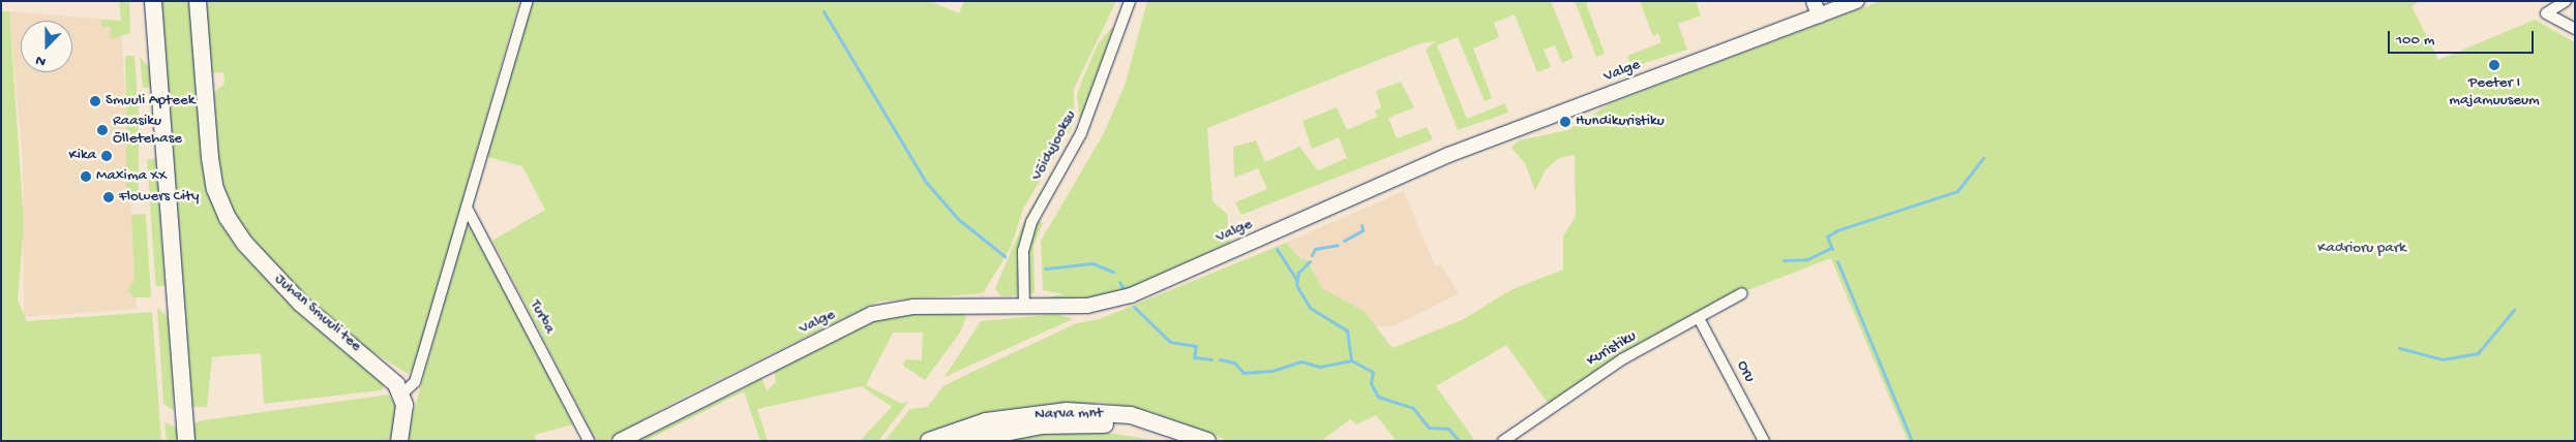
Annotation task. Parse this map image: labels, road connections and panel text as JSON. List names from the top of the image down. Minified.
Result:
{"streets":{"main road":["Juhan Smuuli tee","Narva mnt"],"street":["Valge","Võidujooksu","Turba","Kuristiku","Oru"]},"crossings":[["Valge","Võidujooksu"],["Kuristiku","Oru"]],"parks":["Kadrioru park"],"places":["Peeter I majamuuseum","Smuuli Apteek","Hundikuristiku","Raasiku Õlletehase","Kika","Maxima XX","Flowers City"],"scale_bar":"100 m","north":"bottom"}
